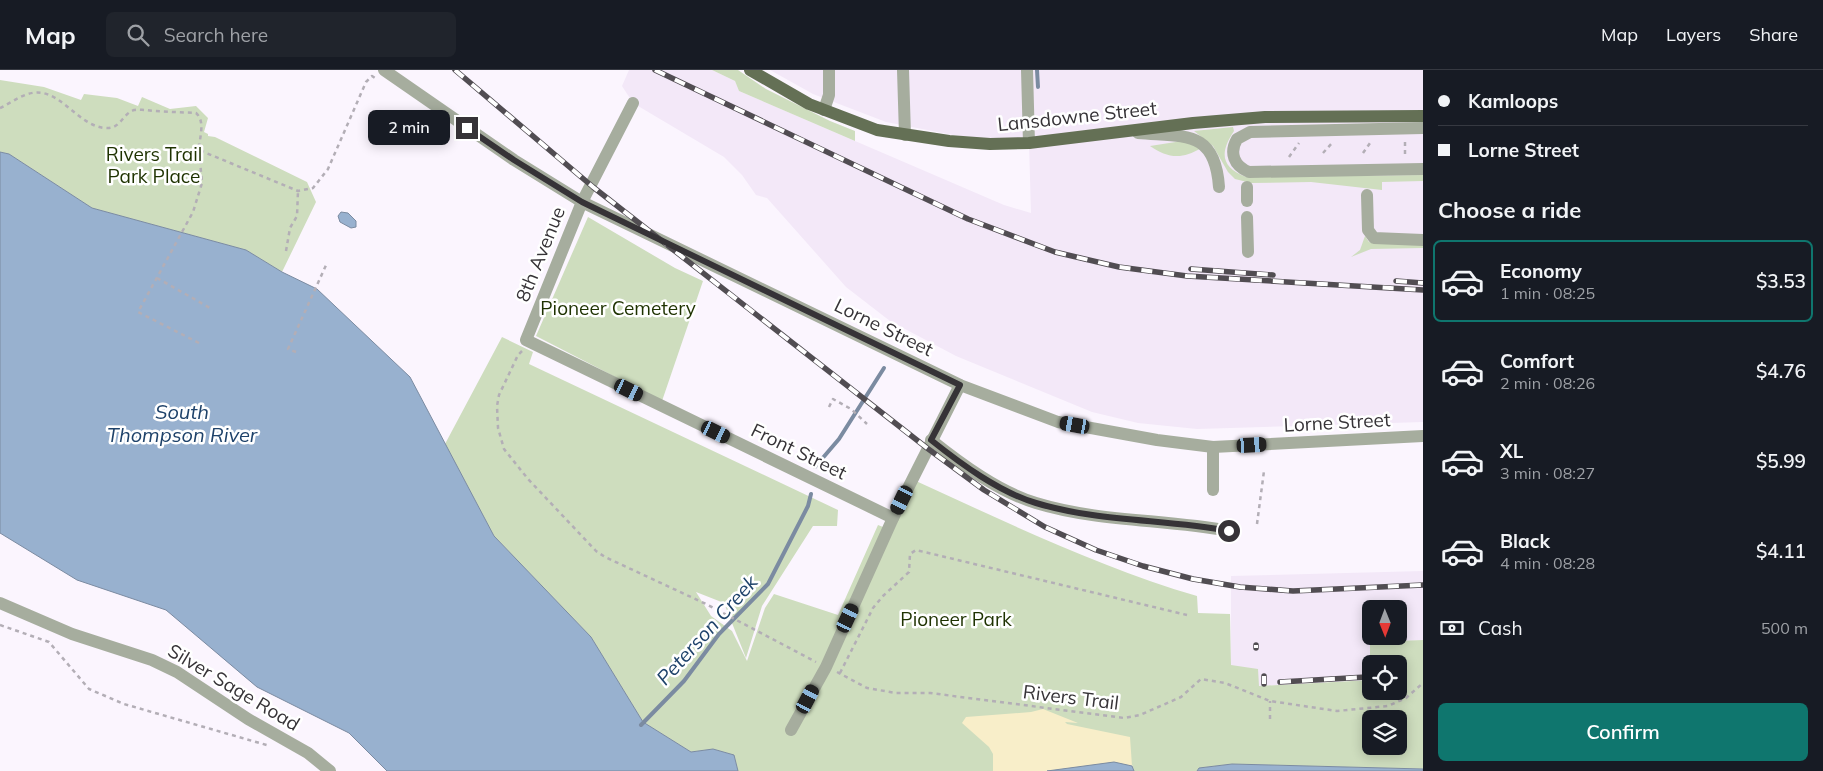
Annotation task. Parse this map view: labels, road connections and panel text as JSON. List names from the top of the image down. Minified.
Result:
{"streets":{"main road":["Lansdowne Street"],"street":["8th Avenue","Lorne Street","Front Street","Silver Sage Road"],"path":["Rivers Trail"]},"crossings":[["8th Avenue","Lorne Street"],["8th Avenue","Front Street"]],"water":["South Thompson River","Peterson Creek"],"parks":["Rivers Trail Park Place","Pioneer Cemetery","Pioneer Park"],"north":"bottom","page":{"header":"Map","search":"Search here","nav":["Map","Layers","Share"],"banner":["Kamloops","Lorne Street"],"bubble":"2 min","heading":"Choose a ride","list":[{"name":"Economy","note":"1 min · 08:25","value":"$3.53"},{"name":"Comfort","note":"2 min · 08:26","value":"$4.76"},{"name":"XL","note":"3 min · 08:27","value":"$5.99"},{"name":"Black","note":"4 min · 08:28","value":"$4.11"}],"pay":["Cash","500 m"],"buttons":"Confirm"}}
